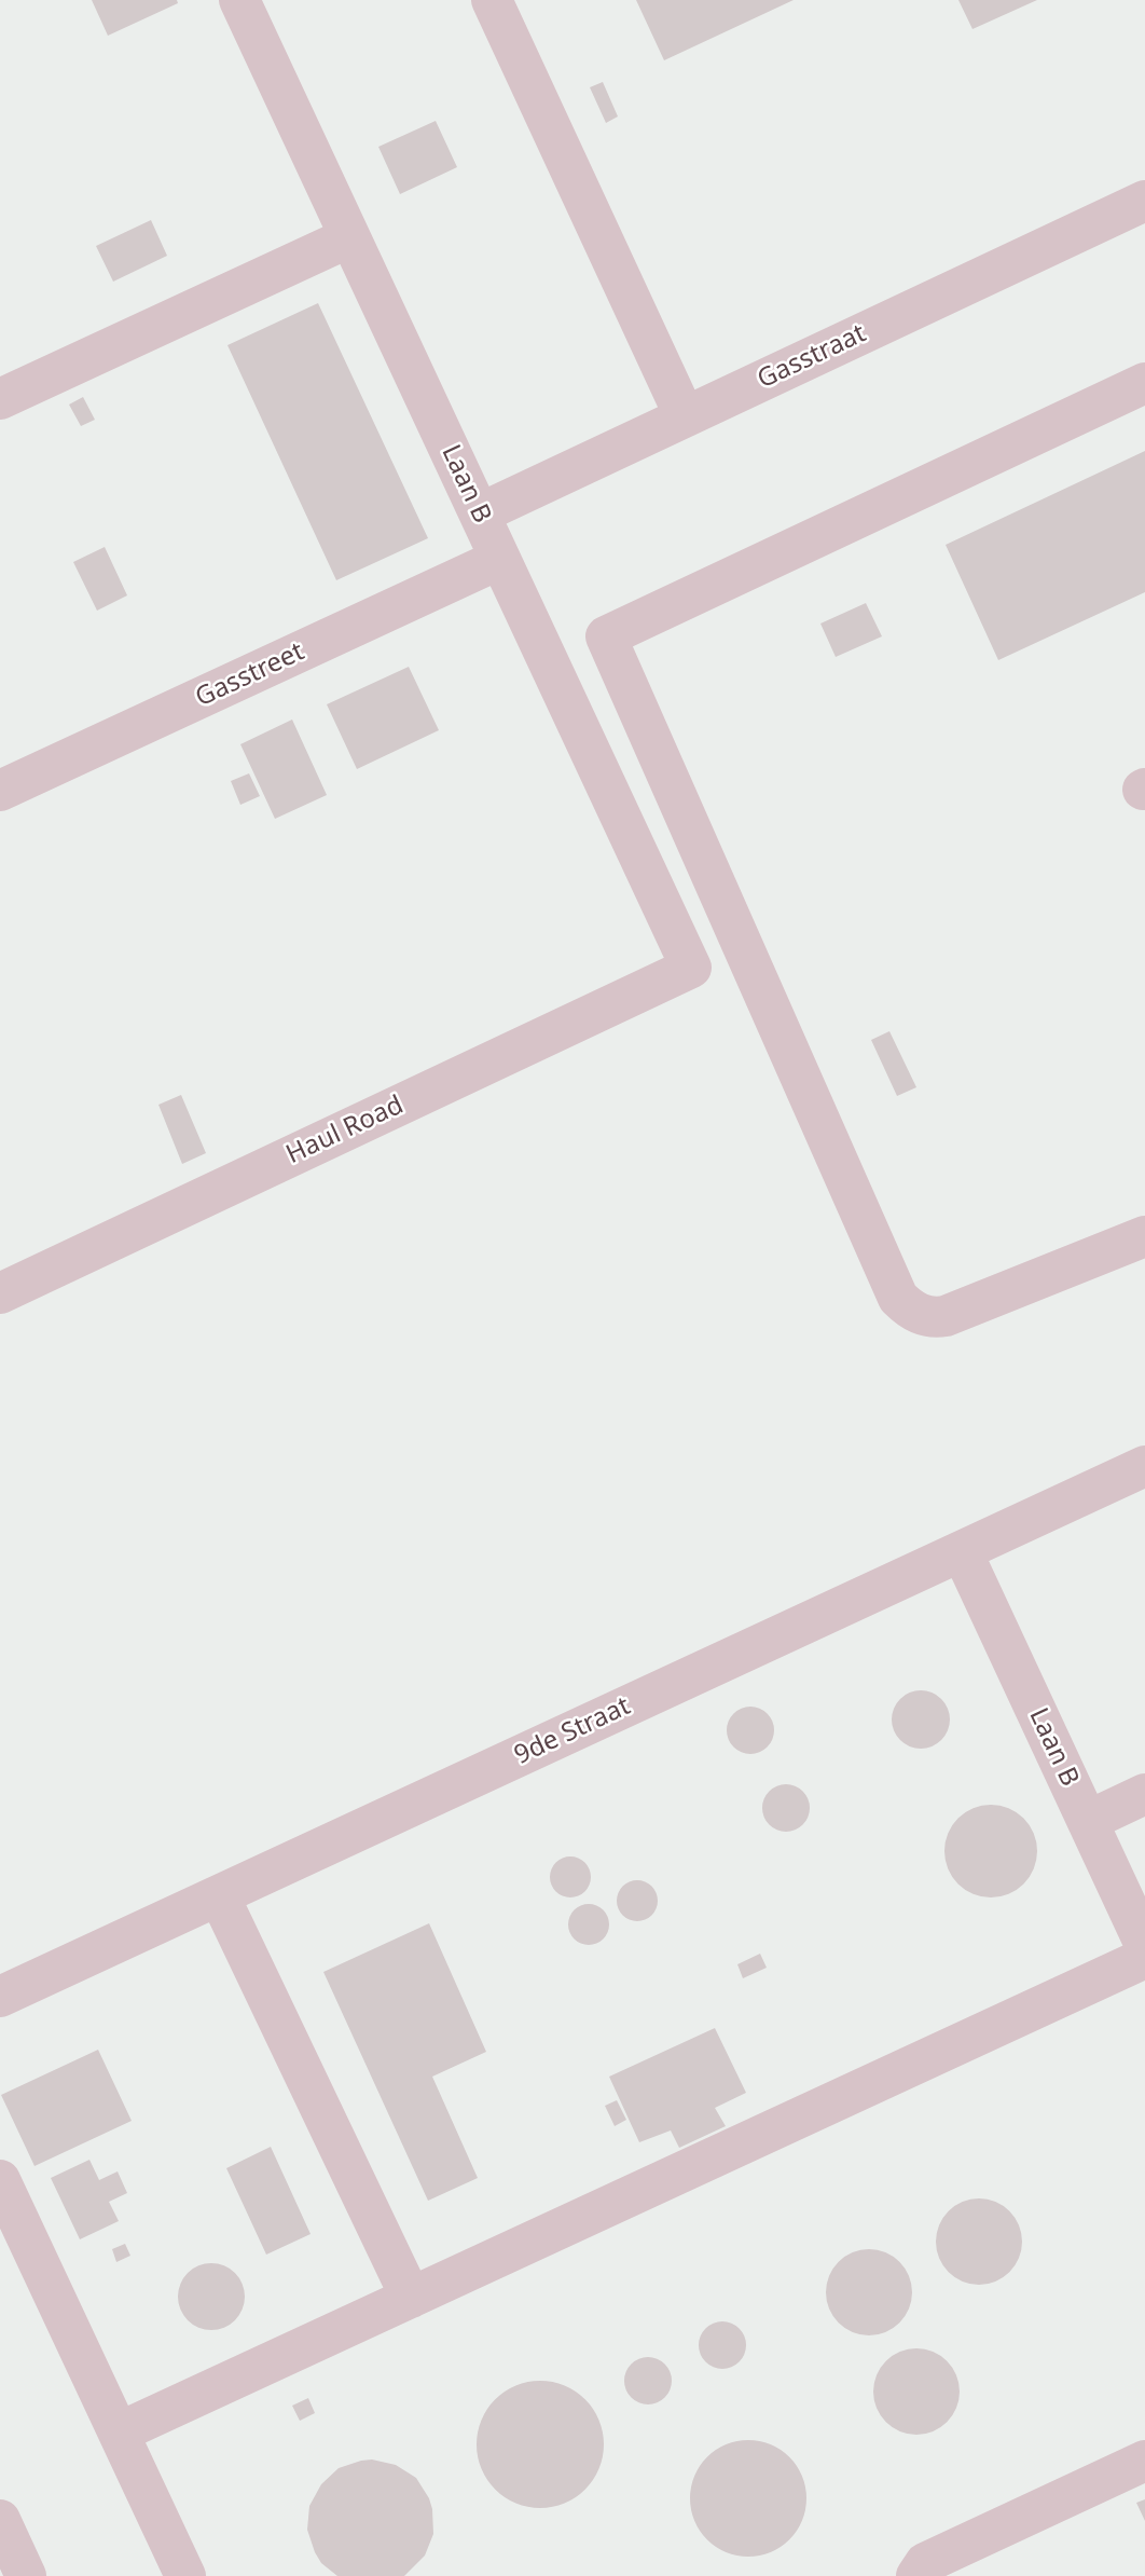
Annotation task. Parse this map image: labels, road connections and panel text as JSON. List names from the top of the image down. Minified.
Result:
{"streets":{"lane":["Gasstraat","Laan B","Gasstreet","Haul Road","9de Straat"]},"crossings":[["Gasstraat","Laan B"],["Laan B","Gasstreet"],["Laan B","Haul Road"],["Laan B","9de Straat"]]}
